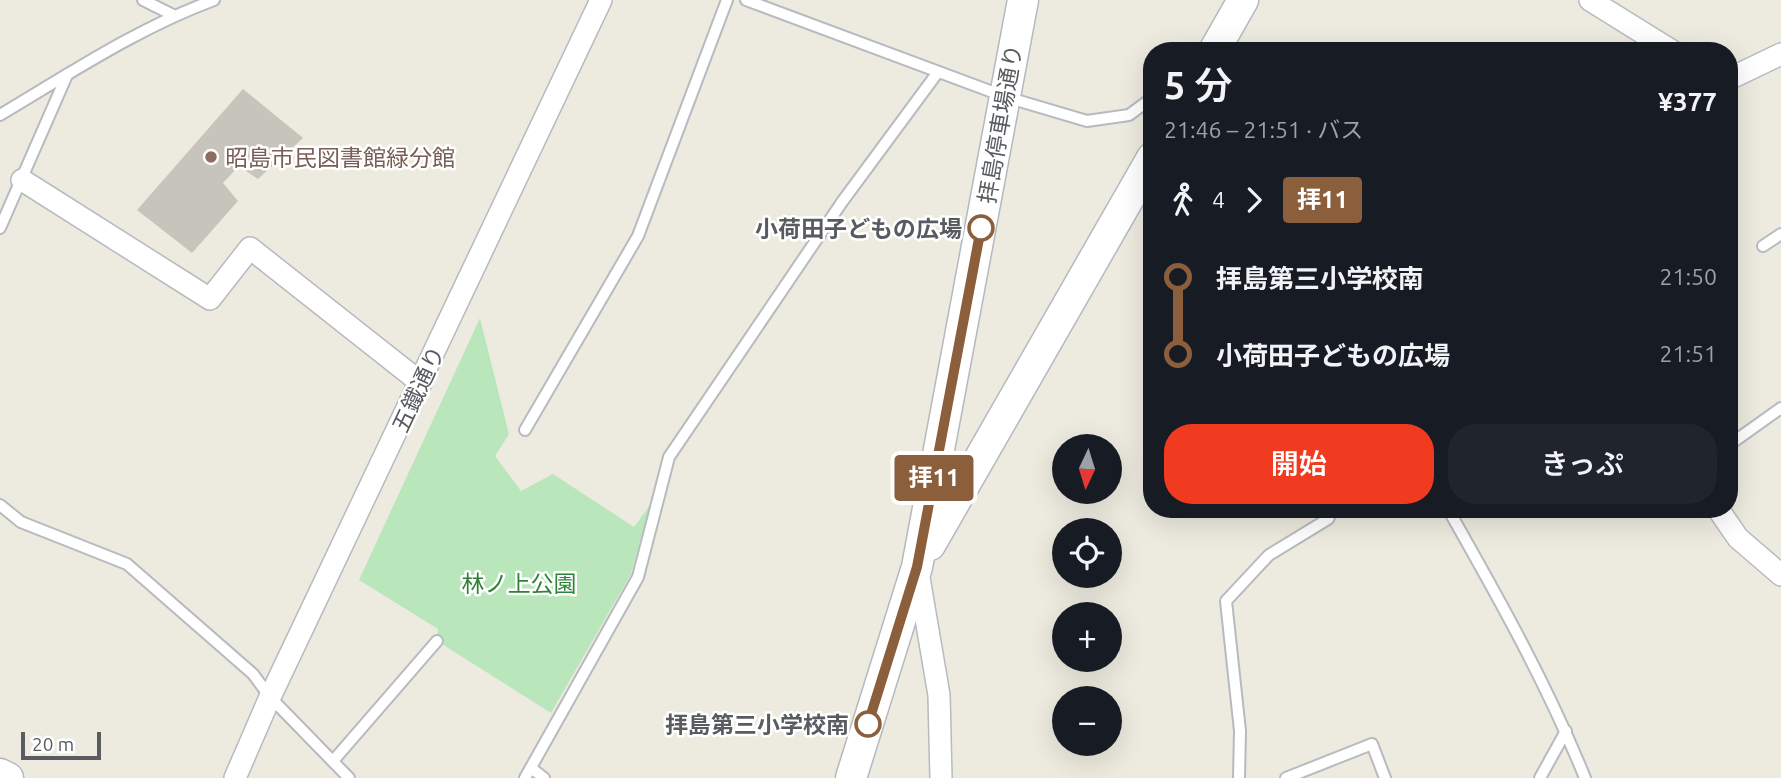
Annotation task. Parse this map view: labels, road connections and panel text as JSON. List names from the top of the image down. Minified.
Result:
{"streets":{"street":["拝島停車場通り","五鐵通り"]},"parks":["林ノ上公園"],"places":["昭島市民図書館緑分館","小荷田子どもの広場","拝島第三小学校南"],"lines":["bus line 拝11"],"scale_bar":"20 m","north":"bottom","page":{"on_map":"拝11","heading":["5 分","21:46 – 21:51 · バス","¥377"],"legs":["4","拝11"],"list":[{"name":"拝島第三小学校南","value":"21:50"},{"name":"小荷田子どもの広場","value":"21:51"}],"buttons":["開始","きっぷ"],"map_buttons":["+","−"],"scale":"20 m"}}
